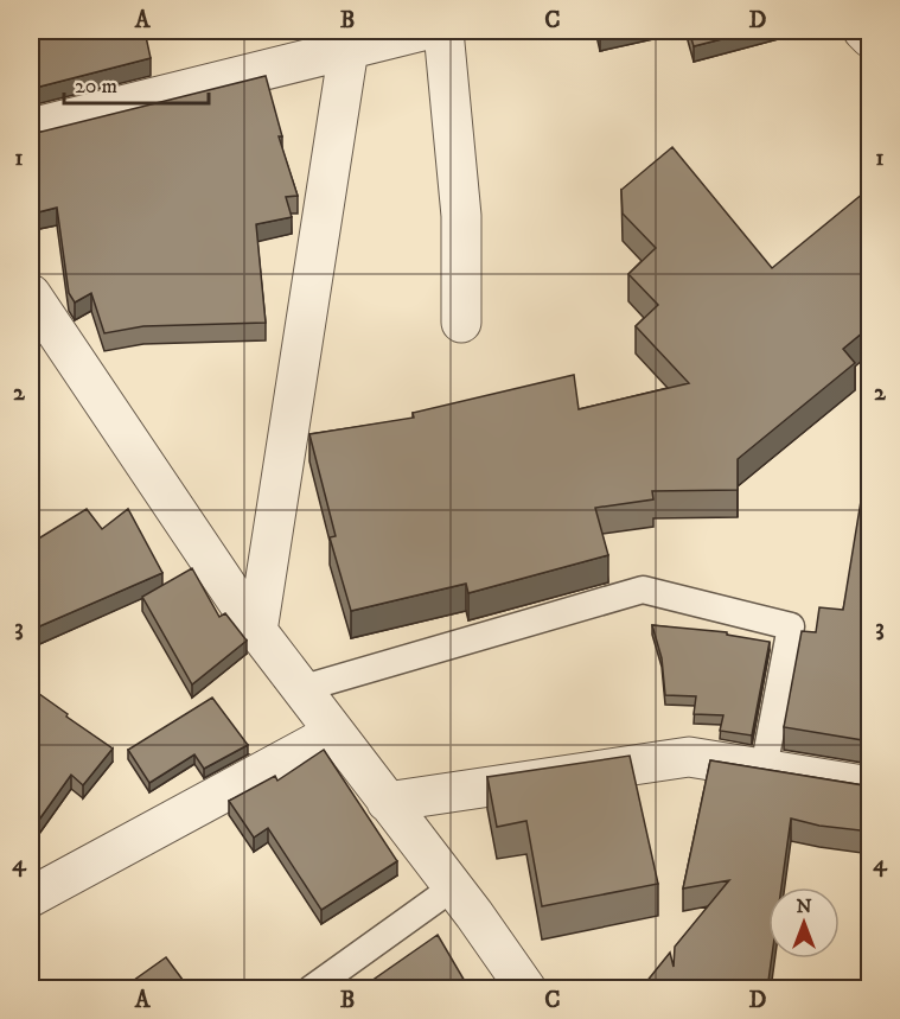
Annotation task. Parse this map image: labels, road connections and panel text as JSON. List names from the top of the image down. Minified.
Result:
{"scale_bar":"20 m","north":"top","grid":{"columns":["A","B","C","D"],"rows":["1","2","3","4"]}}
